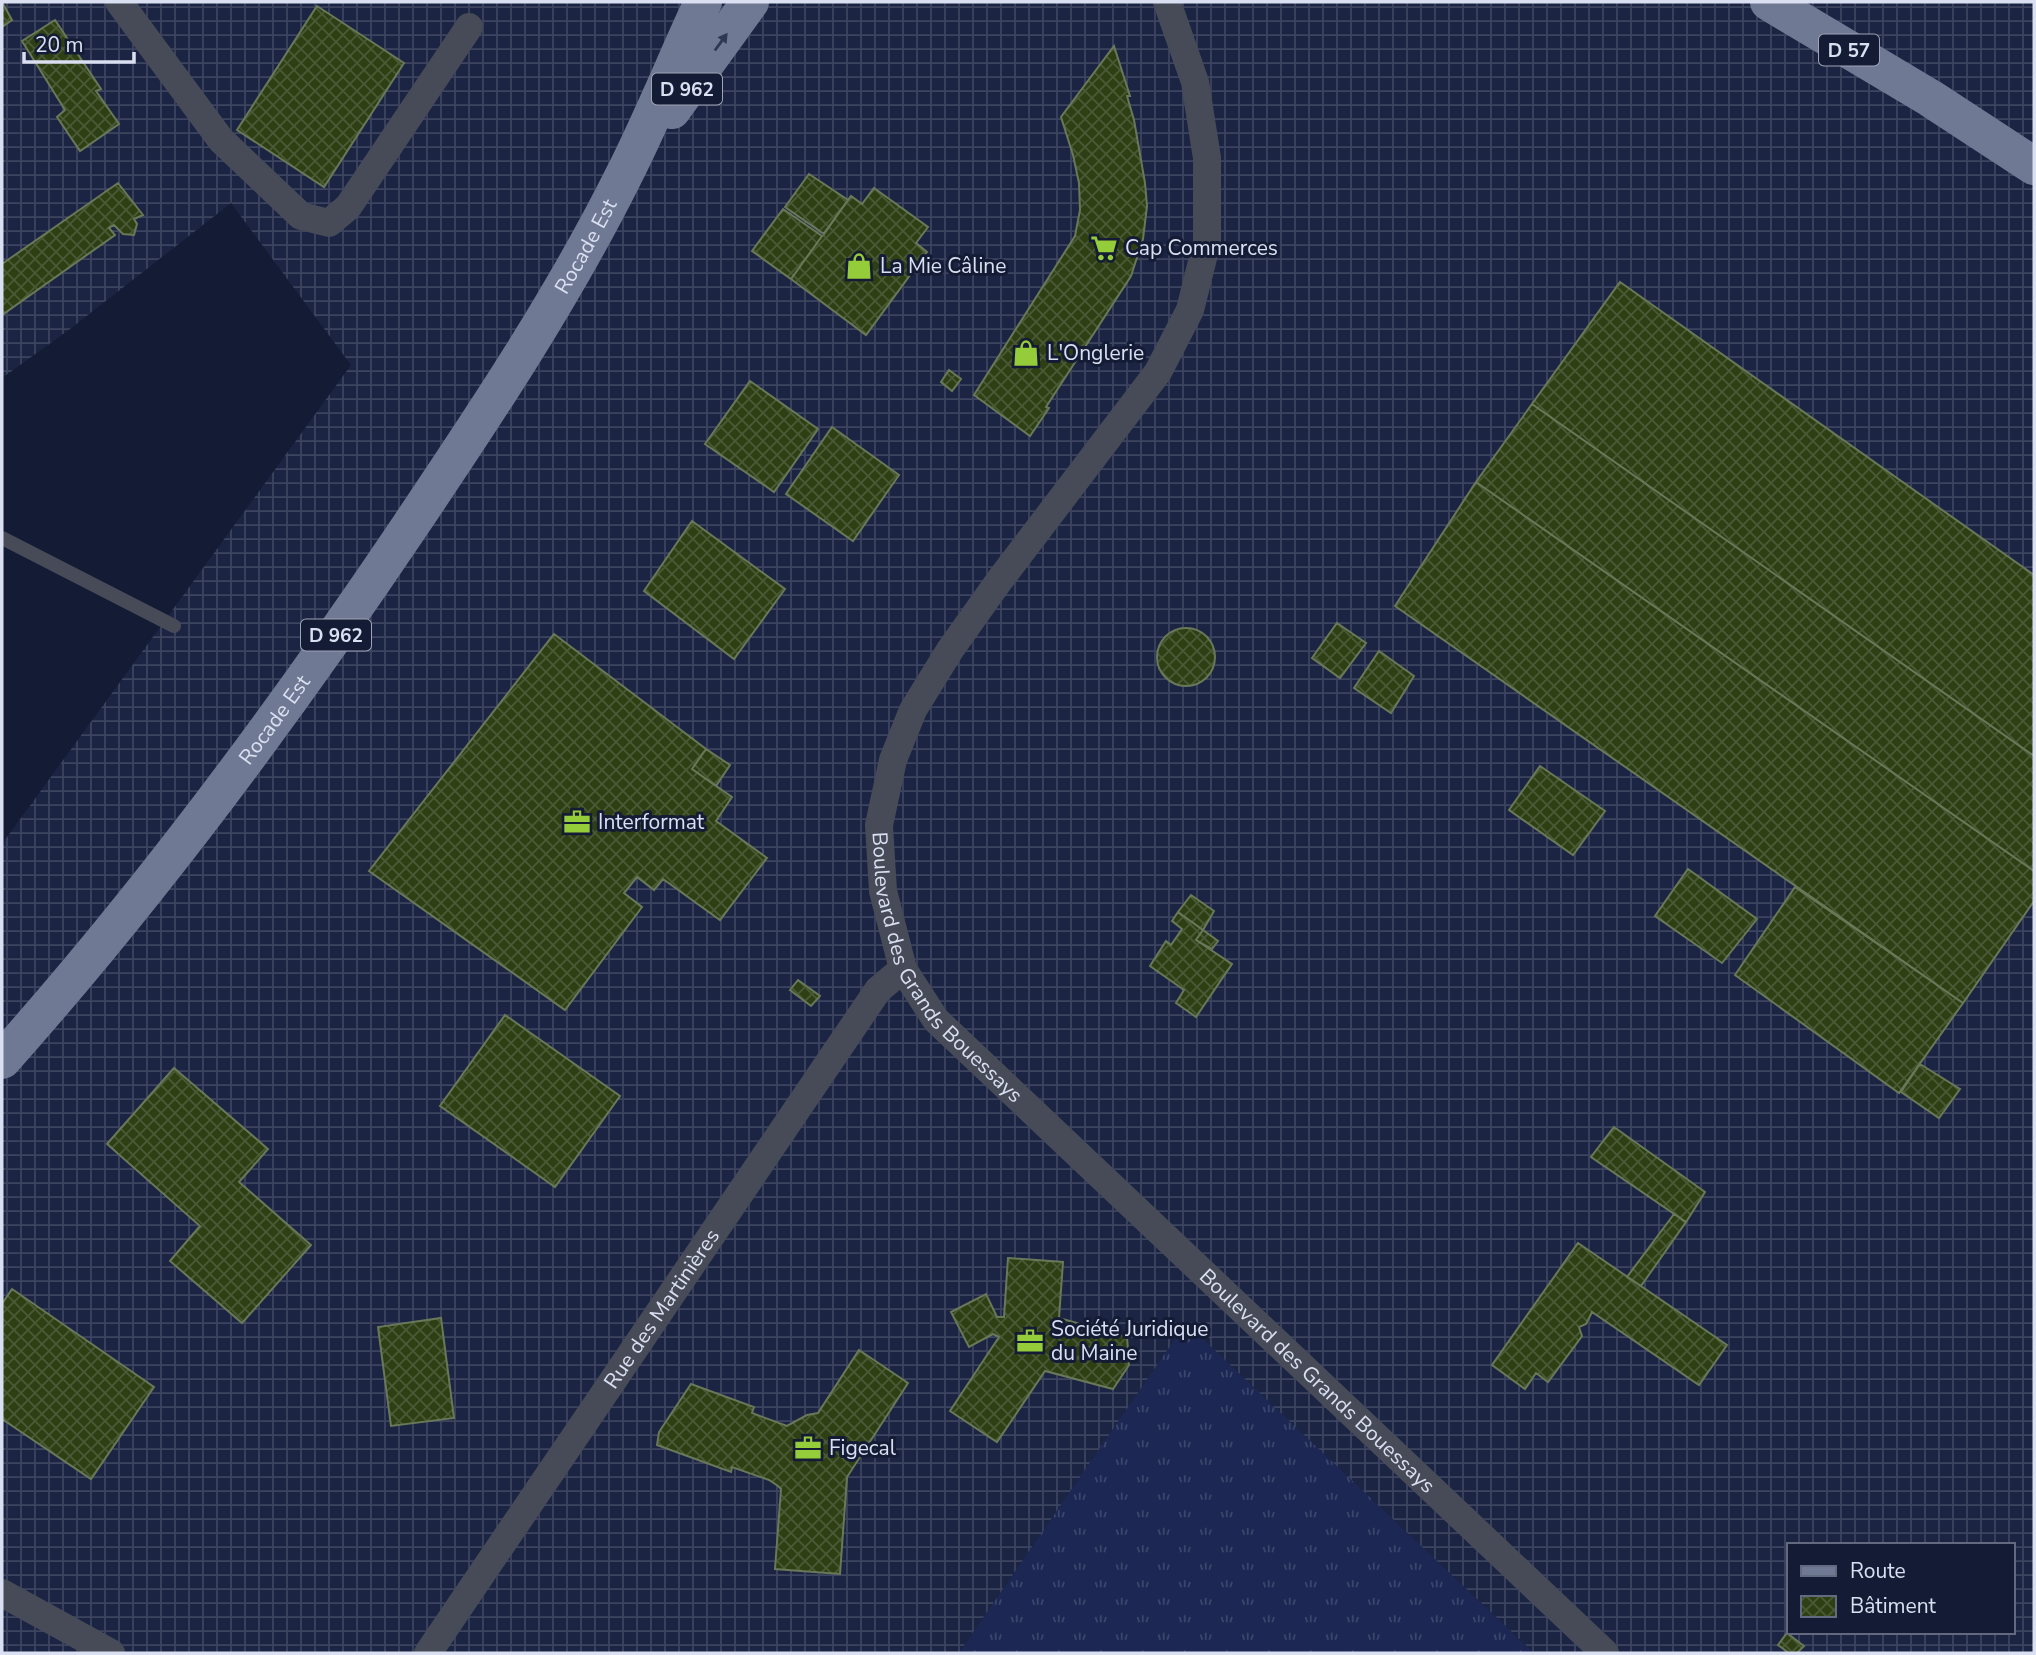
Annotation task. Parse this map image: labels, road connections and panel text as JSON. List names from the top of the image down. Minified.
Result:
{"streets":{"main road":["D 57","D 962","Rocade Est"],"street":["Boulevard des Grands Bouessays","Rue des Martinières"]},"crossings":[["D 962","Rocade Est"],["Boulevard des Grands Bouessays","Rue des Martinières"]],"places":{"supermarket":["Cap Commerces"],"shop":["La Mie Câline","L'Onglerie"],"office":["Interformat","Société Juridique du Maine","Figecal"]},"legend":["Route","Bâtiment"],"scale_bar":"20 m"}
